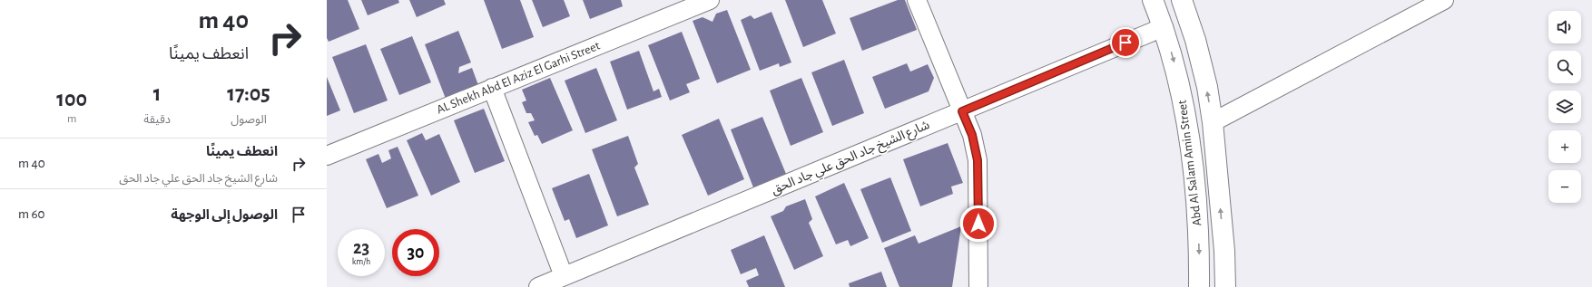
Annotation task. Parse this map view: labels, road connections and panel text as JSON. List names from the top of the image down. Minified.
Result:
{"streets":{"street":["AL Shekh Abd El Aziz El Garhi Street","شارع الشيخ جاد الحق علي جاد الحق","Abd Al Salam Amin Street"]},"crossings":[["شارع الشيخ جاد الحق علي جاد الحق","Abd Al Salam Amin Street"]],"page":{"turn":["40 m","انعطف يمينًا"],"map_buttons":["+","−"],"eta":["17:05","الوصول","1","دقيقة","100","m"],"list":[{"name":"انعطف يمينًا","note":"شارع الشيخ جاد الحق علي جاد الحق","value":"40 m"},{"name":"الوصول إلى الوجهة","value":"60 m"}],"speed":"23 km/h","limit":"30"}}
